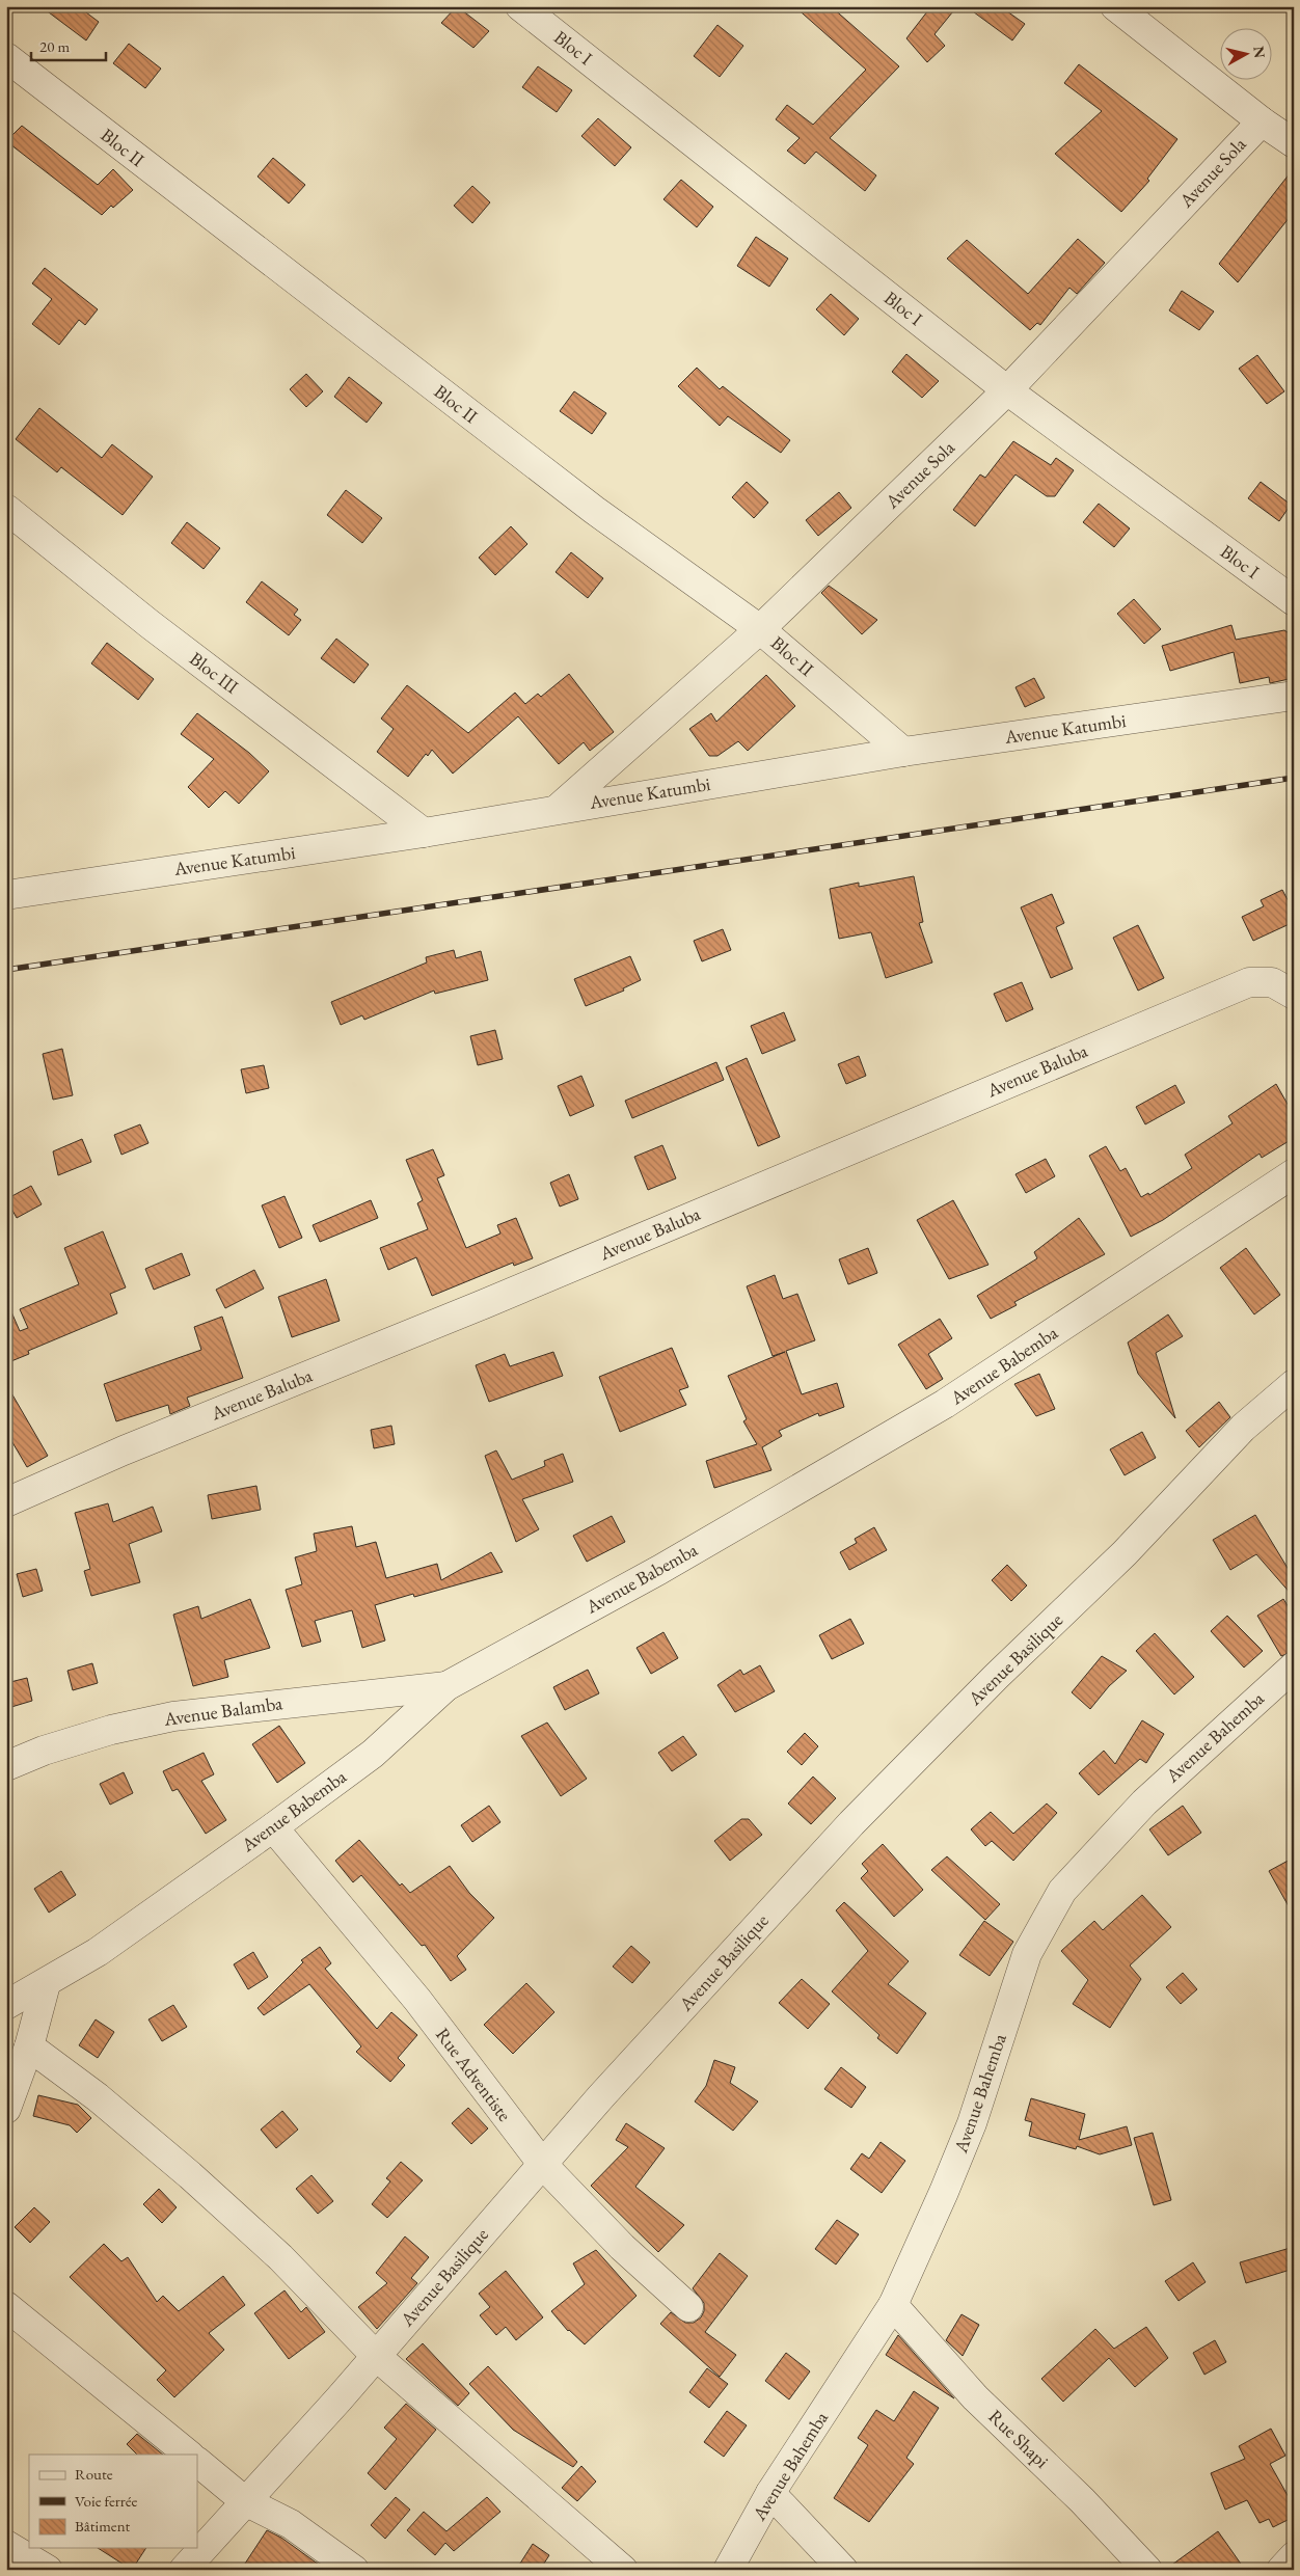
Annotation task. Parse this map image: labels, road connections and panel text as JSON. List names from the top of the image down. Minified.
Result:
{"streets":{"street":["Bloc I","Bloc II","Avenue Sola","Bloc III","Avenue Katumbi","Avenue Baluba","Avenue Babemba","Avenue Basilique","Avenue Balamba","Avenue Bahemba","Rue Adventiste","Rue Shapi"]},"crossings":[["Bloc I","Avenue Sola"],["Bloc II","Avenue Sola"],["Bloc II","Avenue Katumbi"],["Avenue Sola","Avenue Katumbi"],["Bloc III","Avenue Katumbi"],["Avenue Babemba","Avenue Balamba"],["Avenue Babemba","Rue Adventiste"],["Avenue Basilique","Rue Adventiste"],["Avenue Bahemba","Rue Shapi"]],"legend":["Route","Voie ferrée","Bâtiment"],"scale_bar":"20 m","north":"right"}
